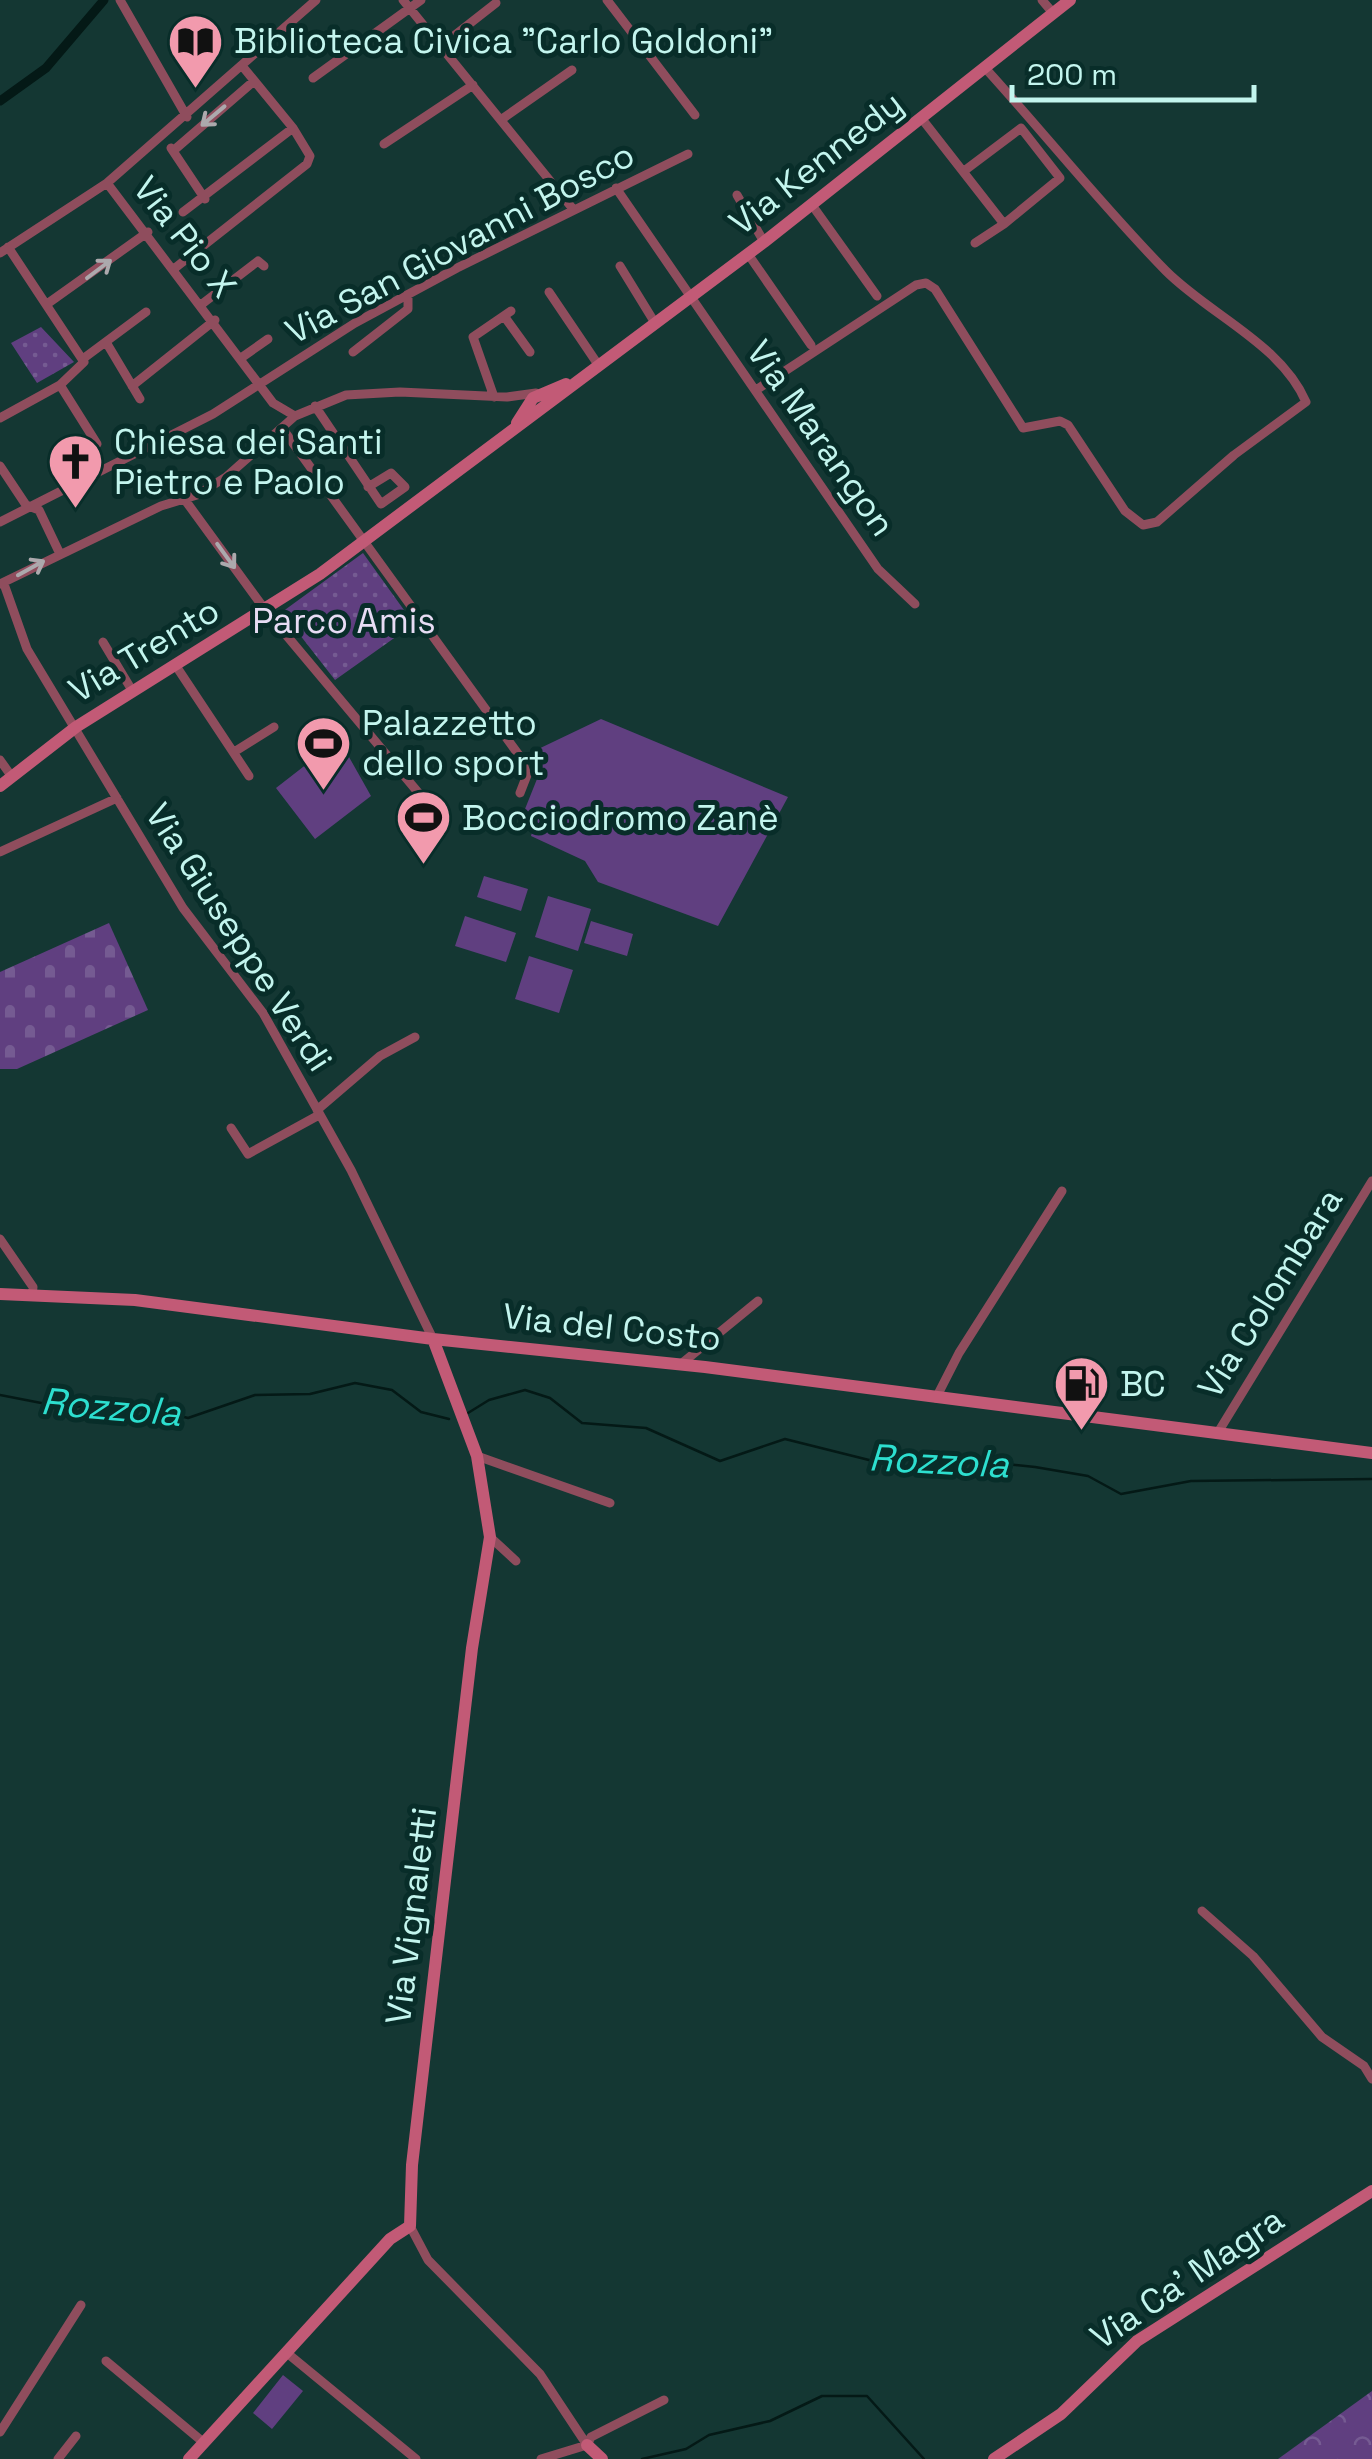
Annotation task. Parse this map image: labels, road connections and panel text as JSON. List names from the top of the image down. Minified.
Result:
{"streets":{"street":["Via Kennedy","Via Pio X","Via San Giovanni Bosco","Via Marangon","Via Trento","Via Giuseppe Verdi","Via Colombara","Via del Costo","Via Vignaletti","Via Ca' Magra"]},"crossings":[["Via Kennedy","Via Marangon"],["Via Kennedy","Via Trento"],["Via Pio X","Via San Giovanni Bosco"],["Via San Giovanni Bosco","Via Marangon"],["Via Trento","Via Giuseppe Verdi"],["Via Giuseppe Verdi","Via del Costo"],["Via Giuseppe Verdi","Via Vignaletti"],["Via Colombara","Via del Costo"],["Via del Costo","Via Vignaletti"]],"water":["Rozzola"],"parks":["Parco Amis"],"places":{"library":["Biblioteca Civica \"Carlo Goldoni\""],"church":["Chiesa dei Santi Pietro e Paolo"],"sports":["Palazzetto dello sport","Bocciodromo Zanè"],"fuel station":["BC"]},"scale_bar":"200 m"}
